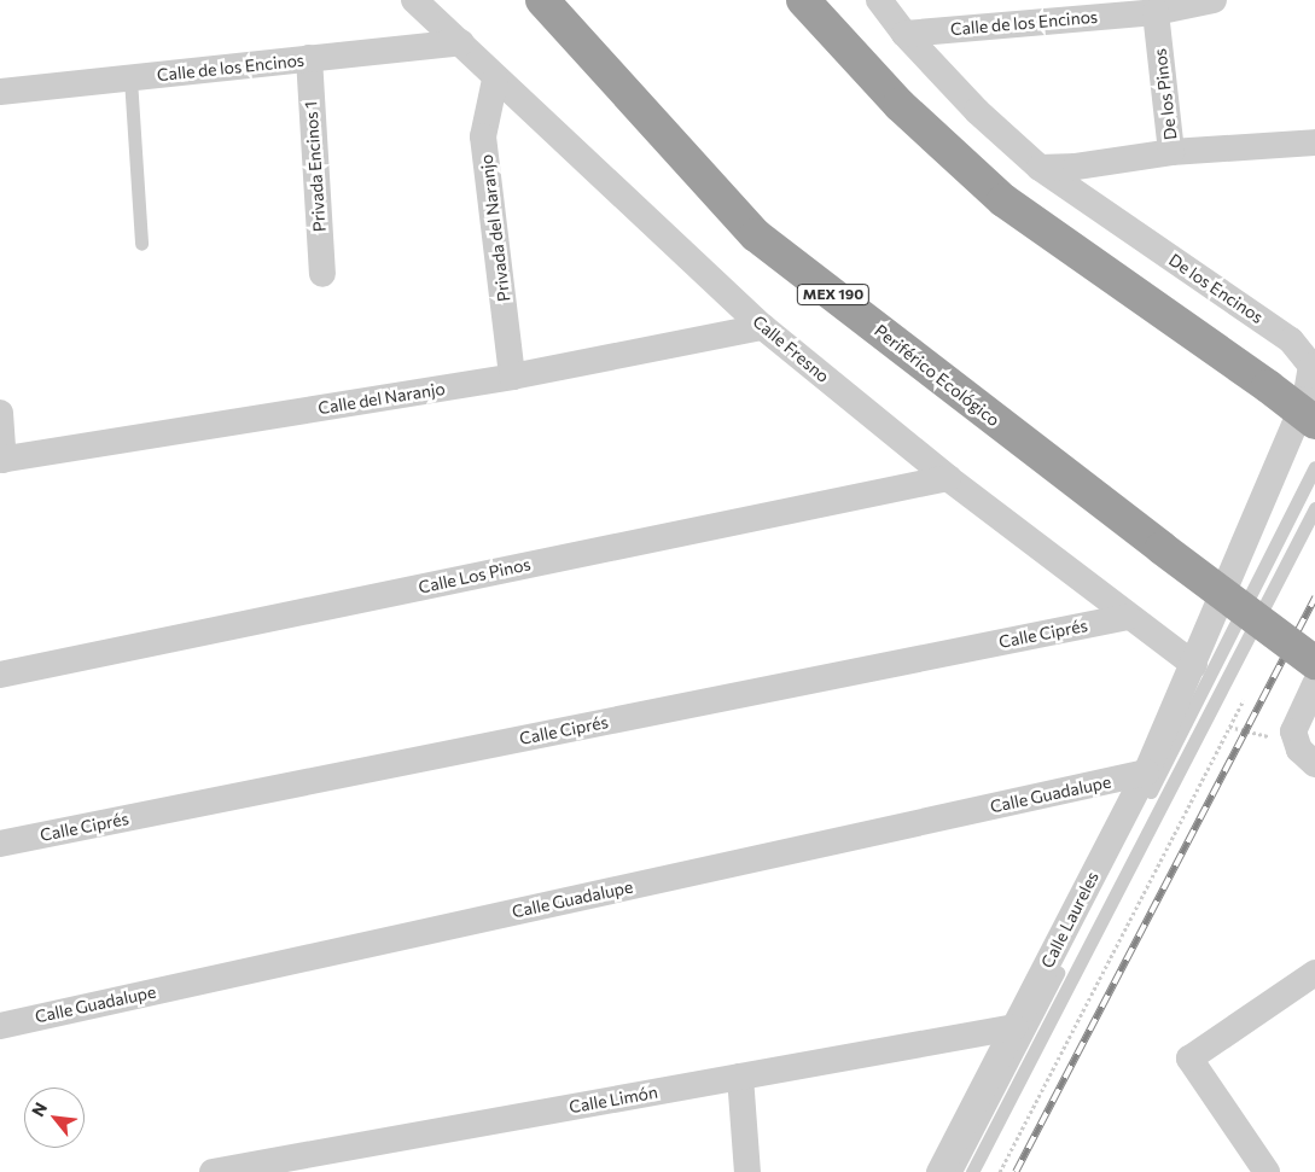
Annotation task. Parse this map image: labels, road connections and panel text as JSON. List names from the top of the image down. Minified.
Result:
{"streets":{"highway":["MEX 190","Periférico Ecológico"],"street":["Calle de los Encinos","De los Pinos","Privada Encinos 1","Privada del Naranjo","De los Encinos","Calle Fresno","Calle del Naranjo","Calle Los Pinos","Calle Ciprés","Calle Guadalupe","Calle Laureles","Calle Limón"]},"crossings":[["Calle de los Encinos","De los Pinos"],["Calle de los Encinos","Privada Encinos 1"],["Calle de los Encinos","De los Encinos"],["Calle de los Encinos","Calle Fresno"],["De los Pinos","De los Encinos"],["Privada del Naranjo","Calle Fresno"],["Privada del Naranjo","Calle del Naranjo"],["De los Encinos","Calle Fresno"],["De los Encinos","Calle Laureles"],["Calle Fresno","Calle del Naranjo"],["Calle Fresno","Calle Los Pinos"],["Calle Fresno","Calle Ciprés"],["Calle Fresno","Calle Laureles"],["Calle Guadalupe","Calle Laureles"],["Calle Laureles","Calle Limón"]],"north":"top left"}
